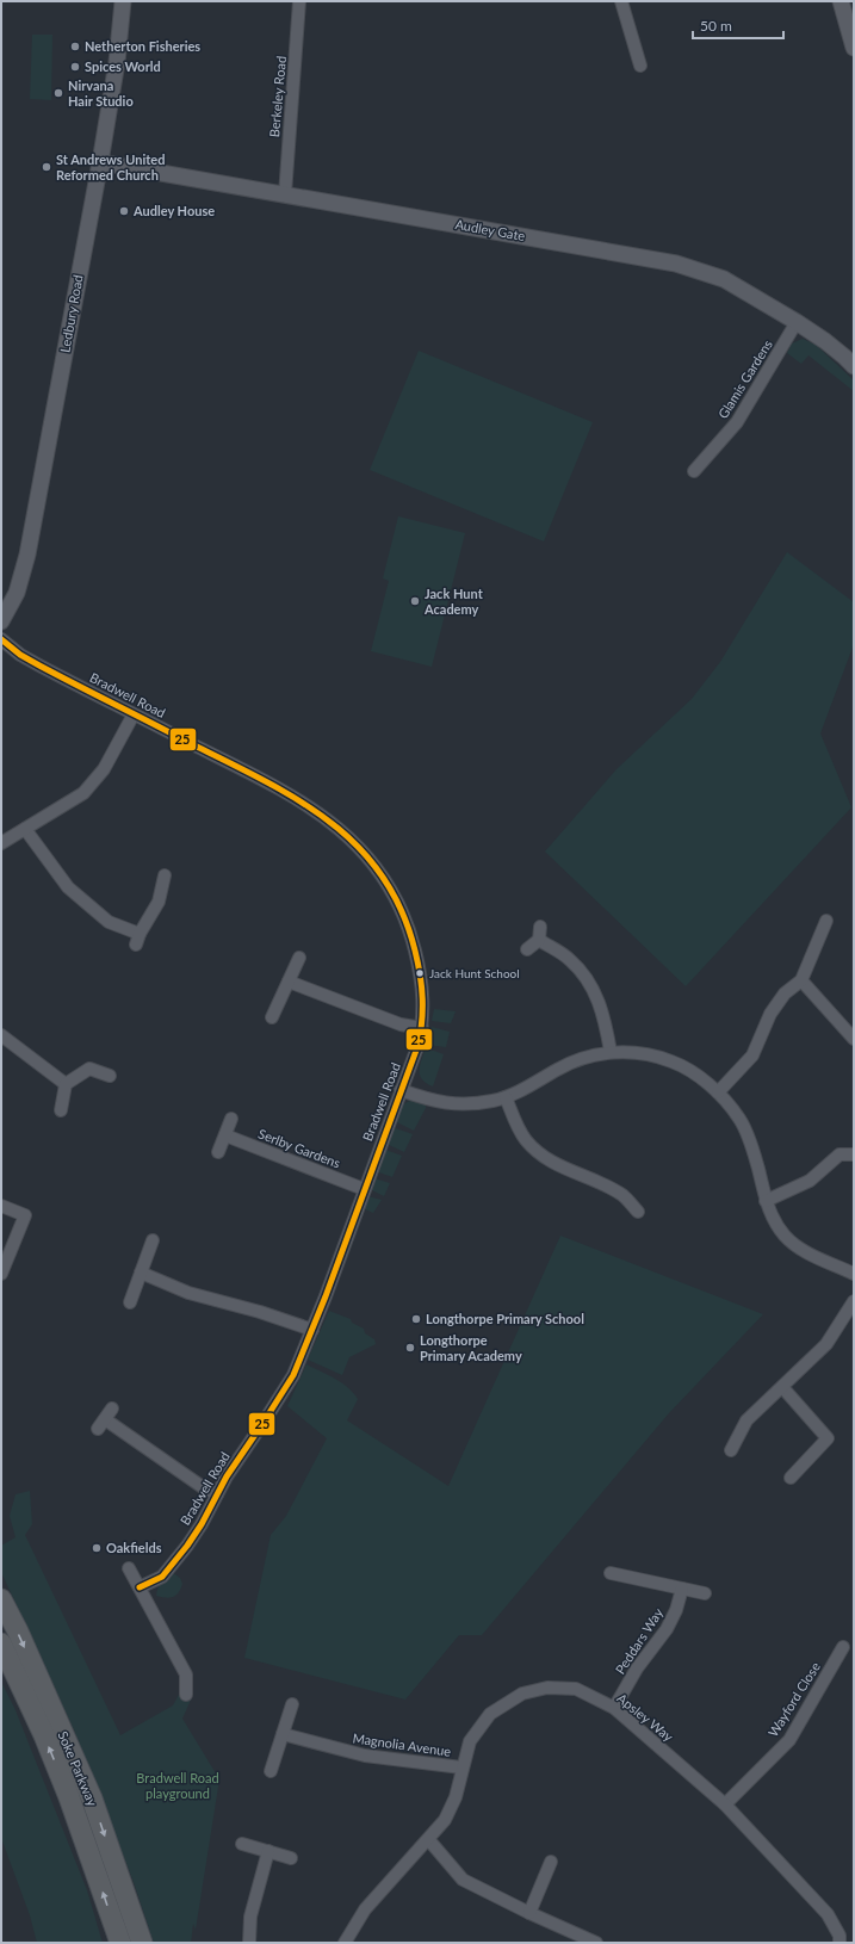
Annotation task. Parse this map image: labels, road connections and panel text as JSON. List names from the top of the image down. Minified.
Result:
{"streets":{"highway":["Soke Parkway"],"street":["Berkeley Road","Audley Gate","Ledbury Road","Glamis Gardens","Bradwell Road","Serlby Gardens","Peddars Way","Wayford Close","Apsley Way","Magnolia Avenue"]},"crossings":[["Berkeley Road","Audley Gate"],["Audley Gate","Ledbury Road"],["Audley Gate","Glamis Gardens"],["Bradwell Road","Serlby Gardens"],["Peddars Way","Apsley Way"],["Wayford Close","Apsley Way"],["Apsley Way","Magnolia Avenue"]],"parks":["Bradwell Road playground"],"places":["Netherton Fisheries","Spices World","Nirvana Hair Studio","St Andrews United Reformed Church","Audley House","Jack Hunt Academy","Jack Hunt School","Longthorpe Primary School","Longthorpe Primary Academy","Oakfields"],"lines":["transit line 25"],"scale_bar":"50 m"}
